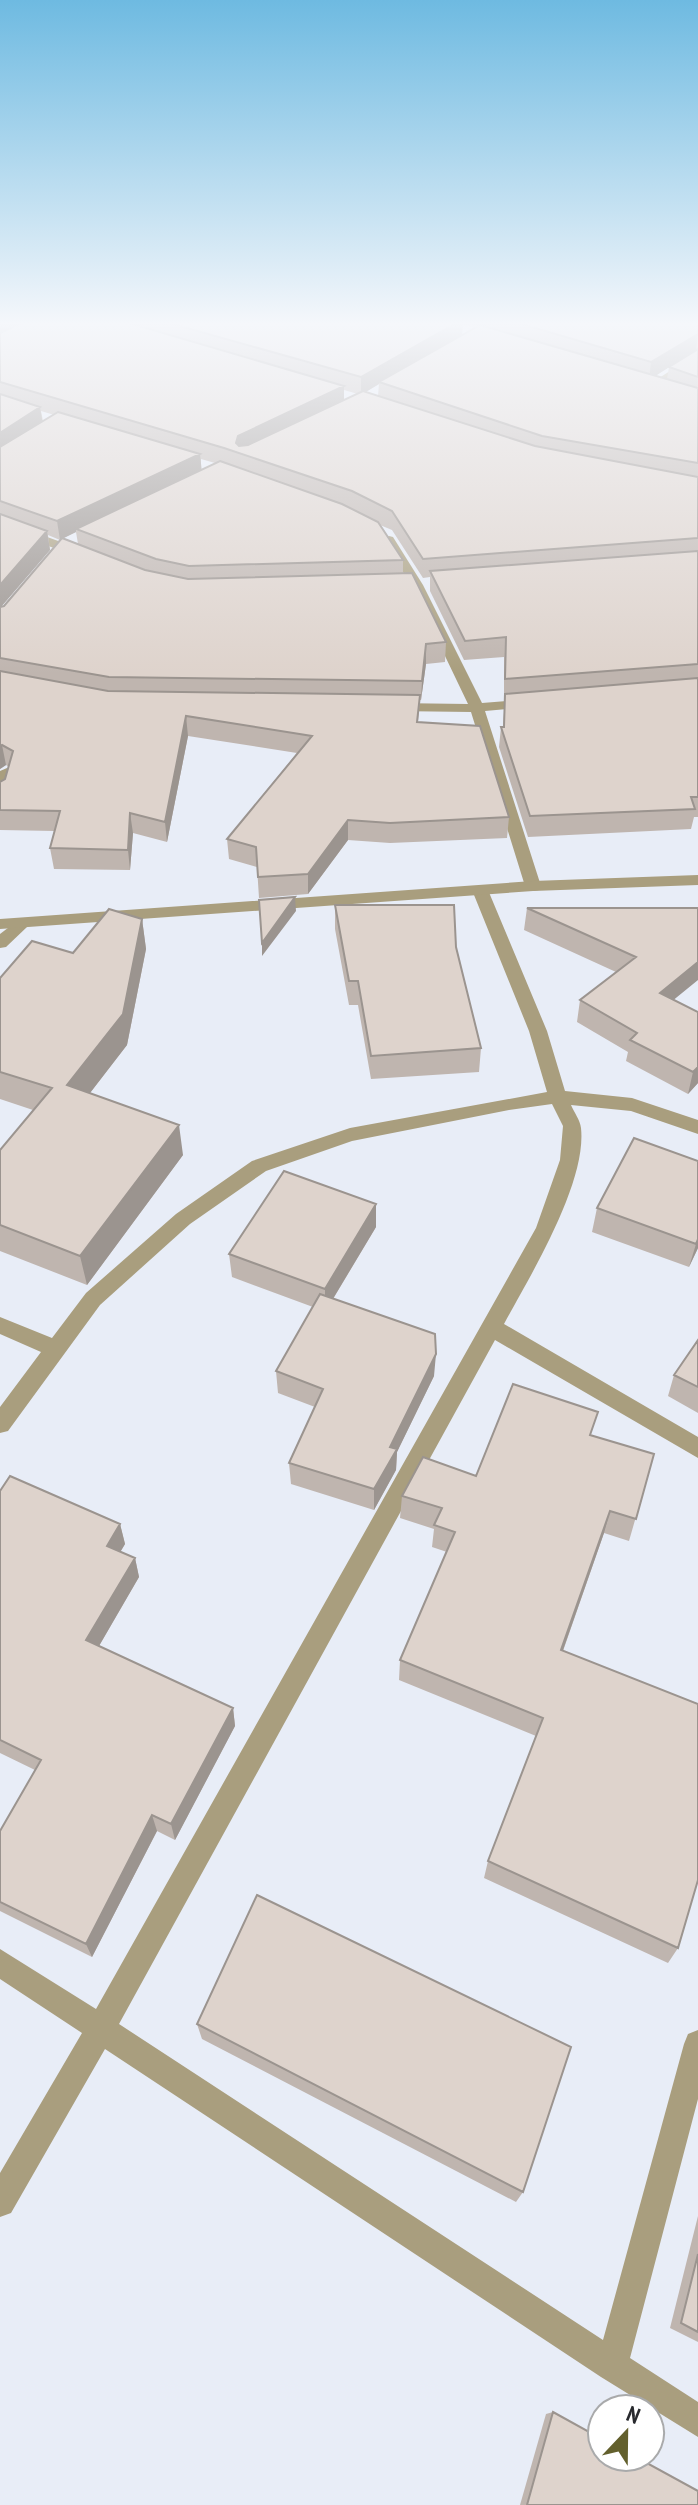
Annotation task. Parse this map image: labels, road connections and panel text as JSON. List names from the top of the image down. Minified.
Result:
{"north":"top"}
